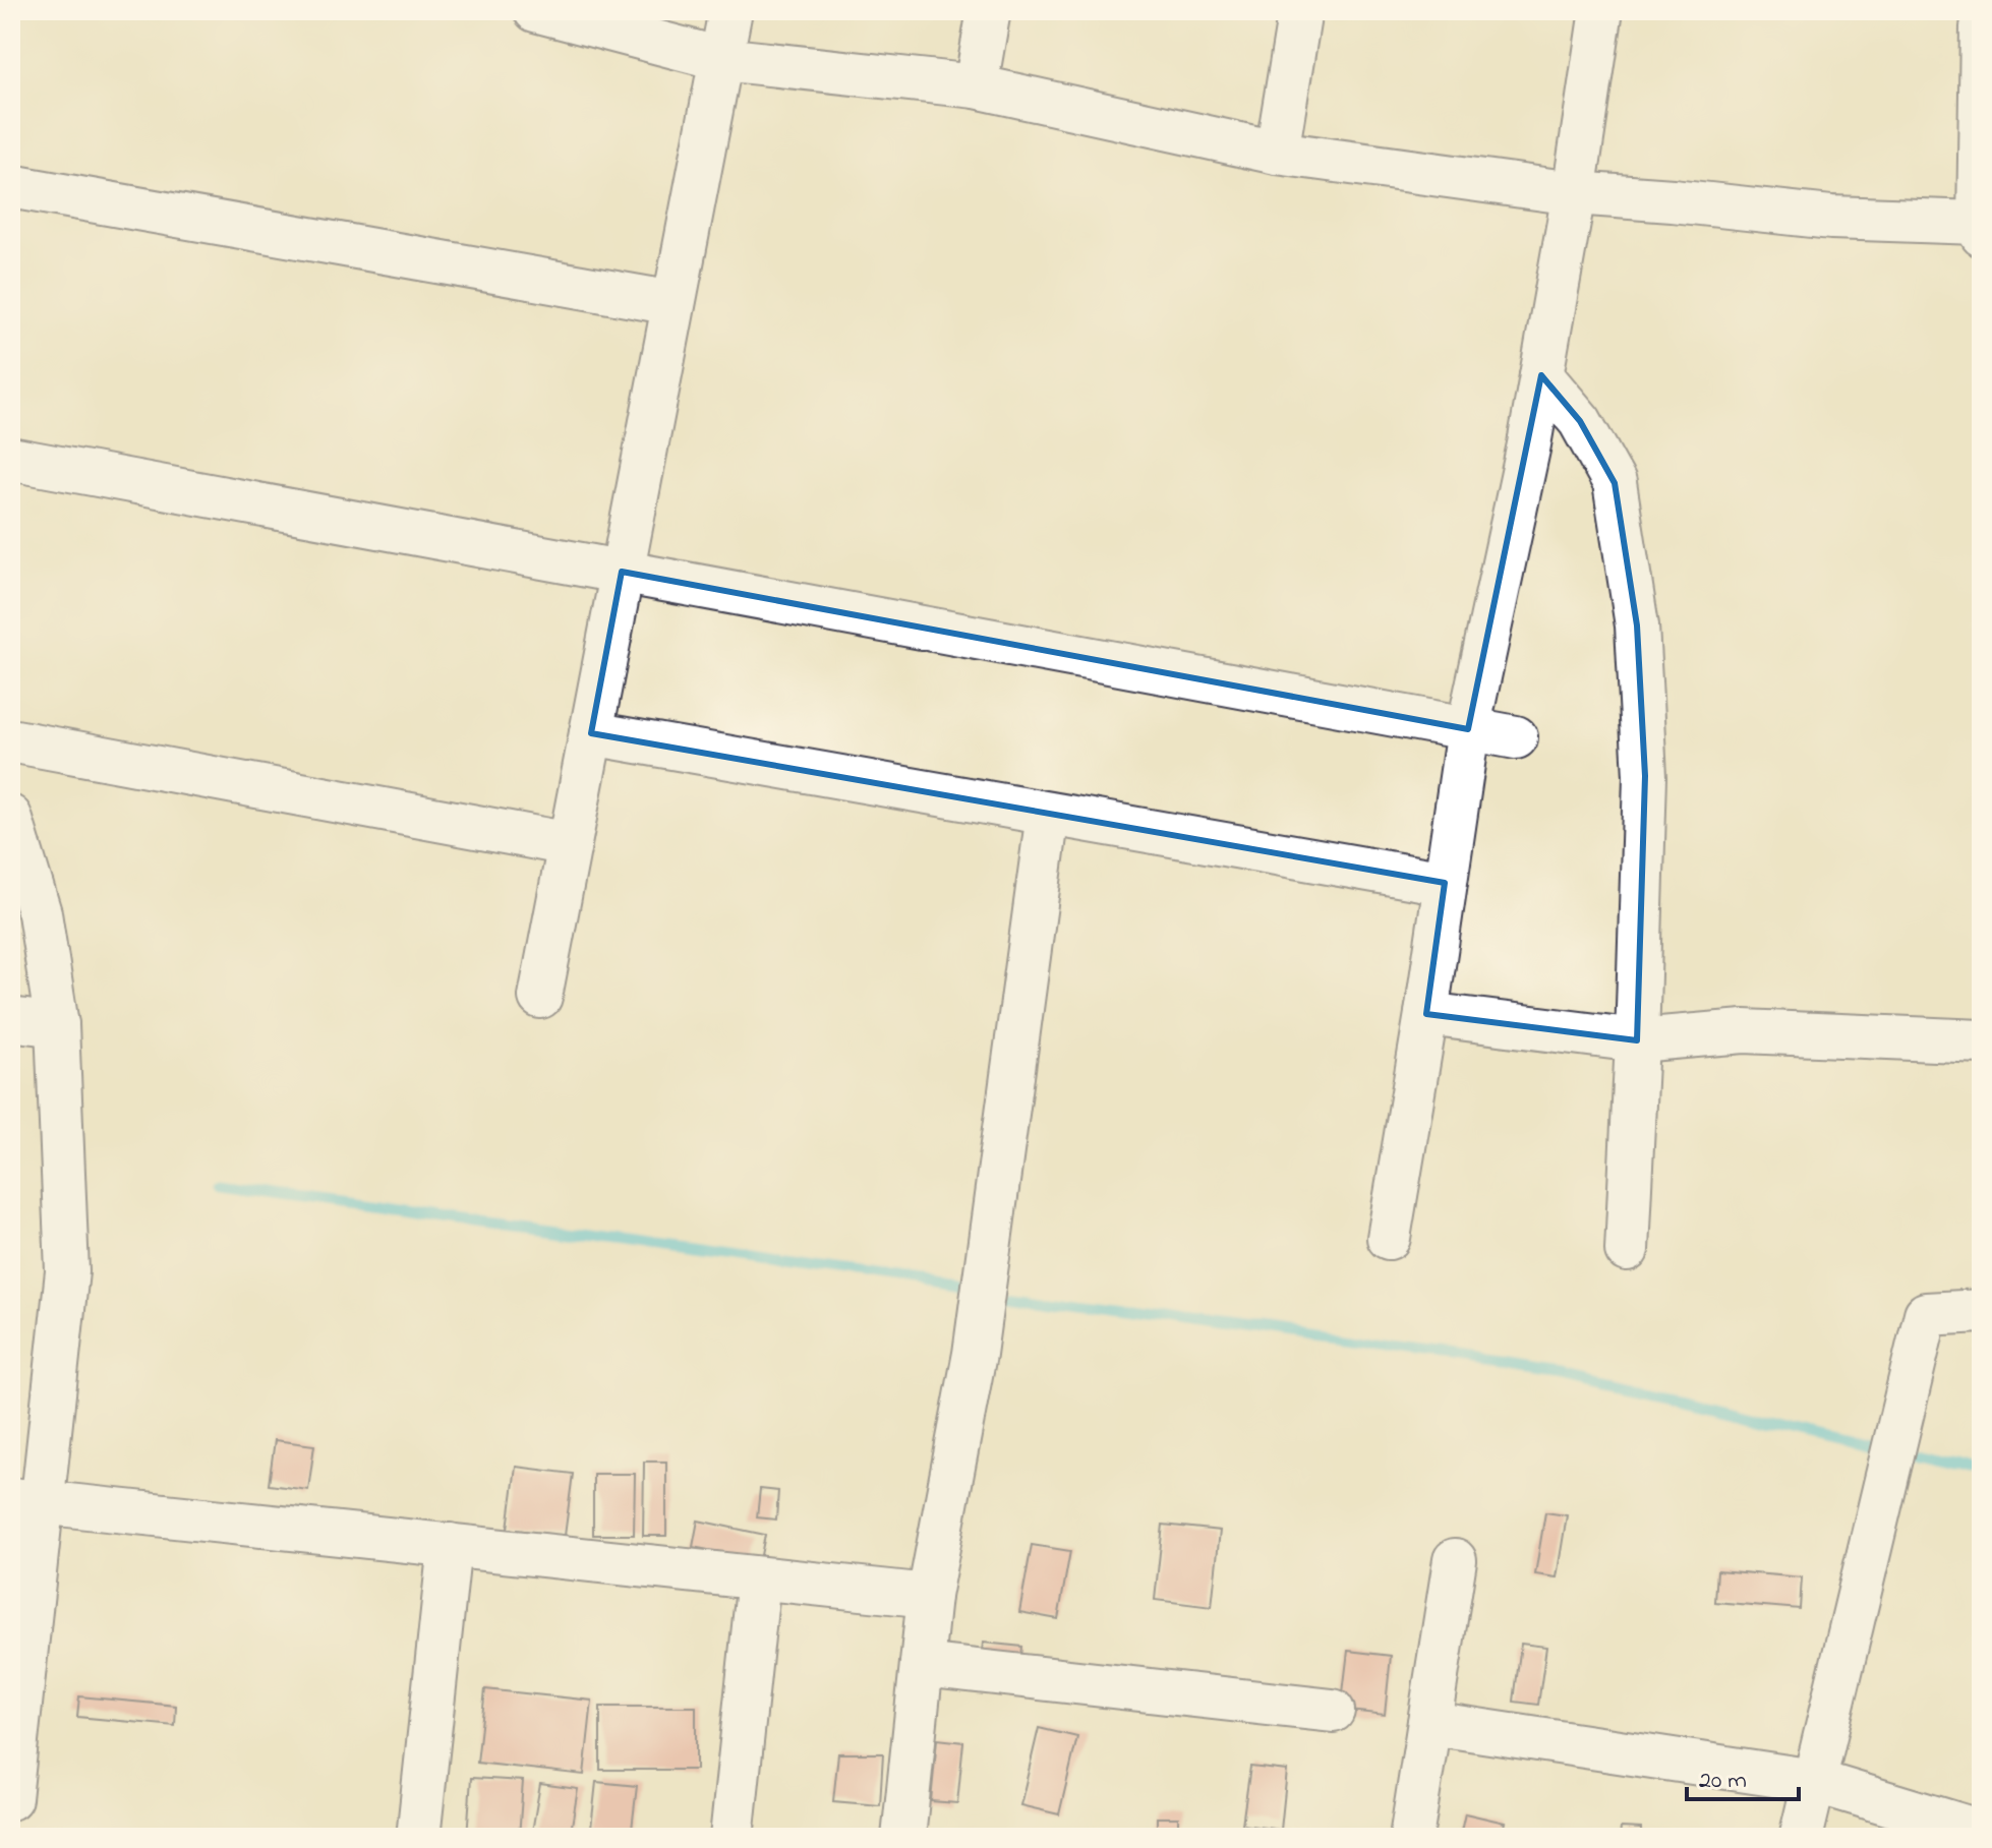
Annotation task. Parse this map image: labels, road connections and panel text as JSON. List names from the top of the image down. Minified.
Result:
{"scale_bar":"20 m"}
